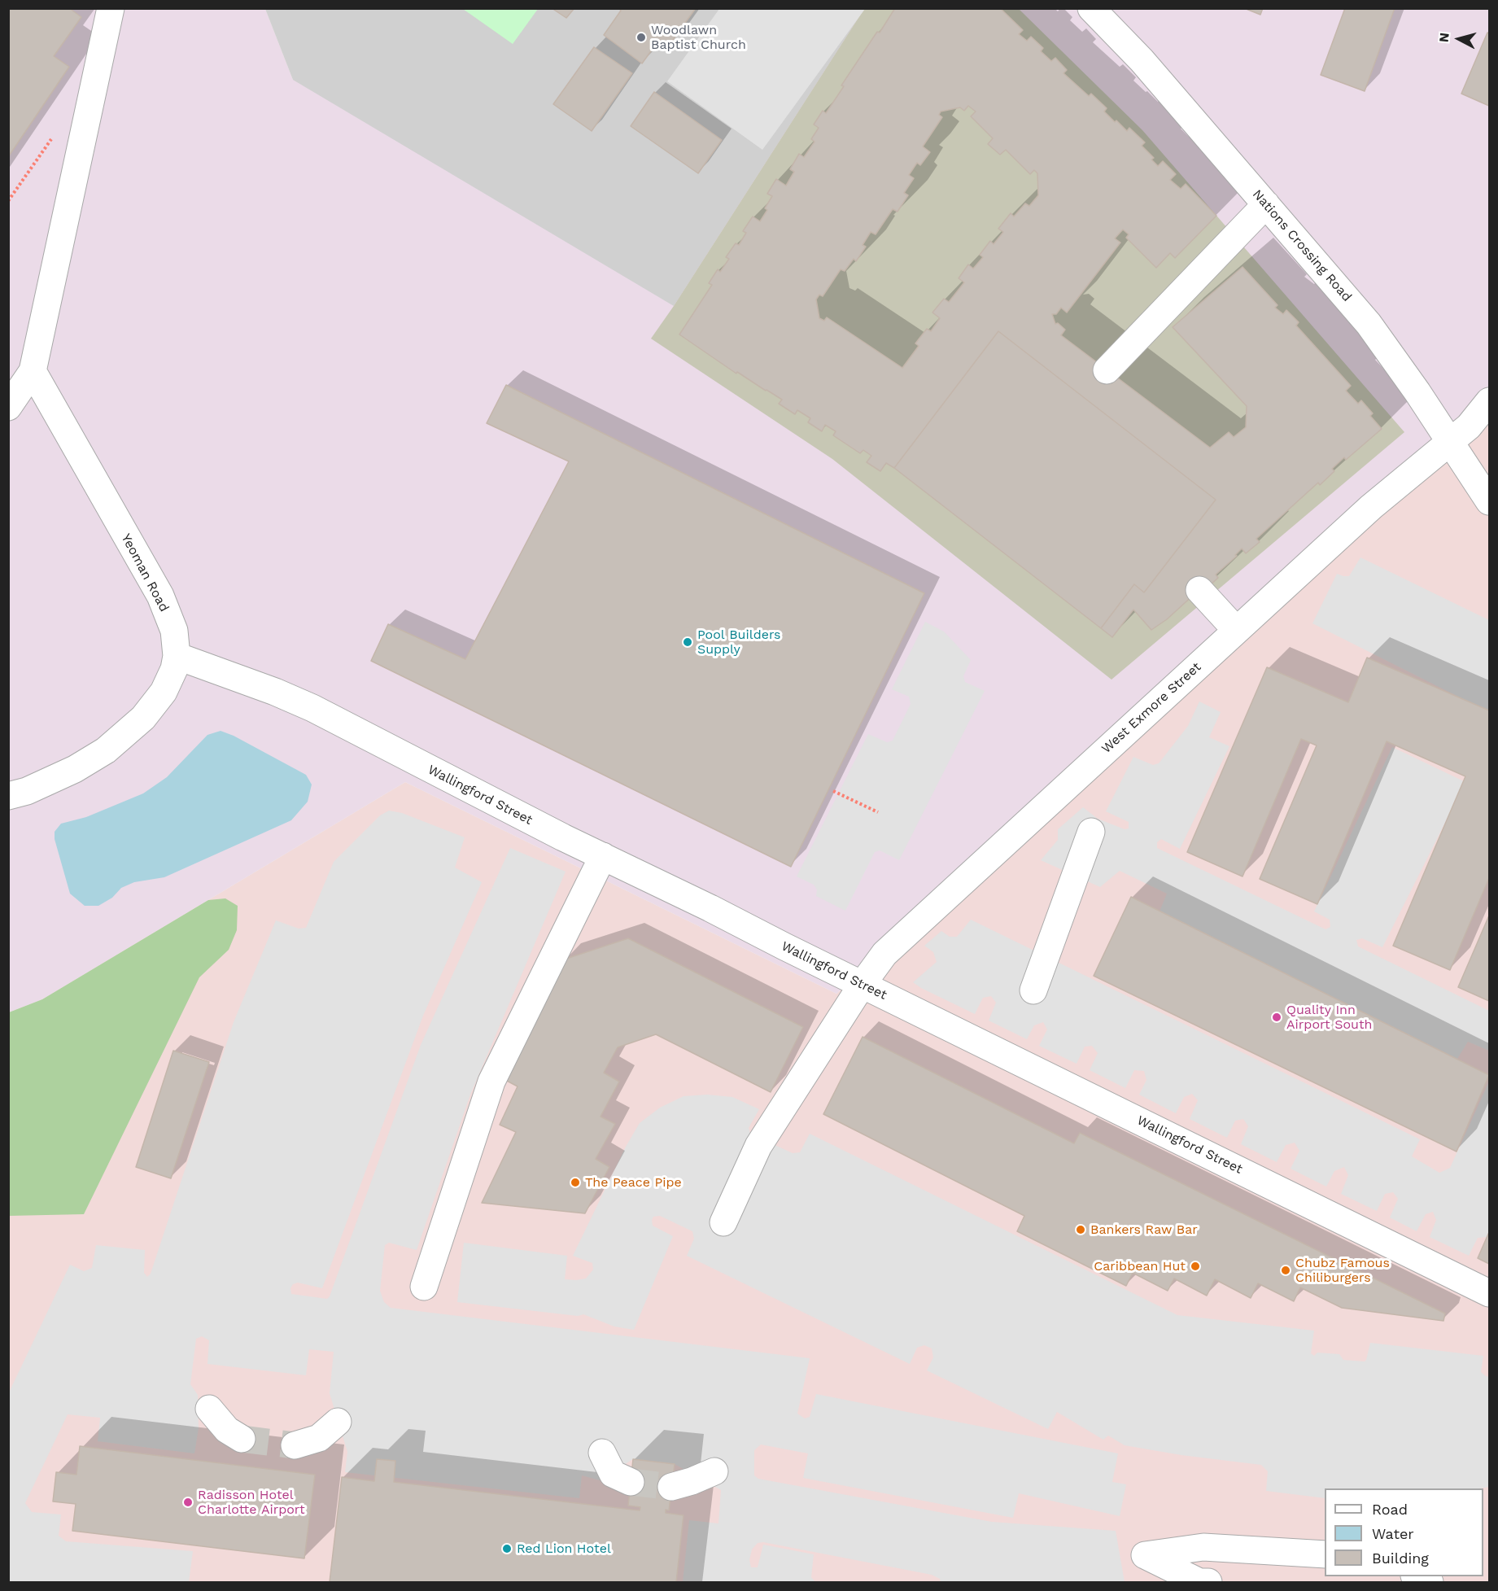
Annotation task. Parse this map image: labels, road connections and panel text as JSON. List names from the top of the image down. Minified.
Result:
{"streets":{"street":["Nations Crossing Road","Yeoman Road","West Exmore Street","Wallingford Street"]},"crossings":[["Nations Crossing Road","West Exmore Street"],["Yeoman Road","Wallingford Street"],["West Exmore Street","Wallingford Street"]],"places":["Woodlawn Baptist Church","Pool Builders Supply","Quality Inn Airport South","The Peace Pipe","Bankers Raw Bar","Caribbean Hut","Chubz Famous Chiliburgers","Radisson Hotel Charlotte Airport","Red Lion Hotel"],"legend":["Road","Water","Building"],"north":"left"}
